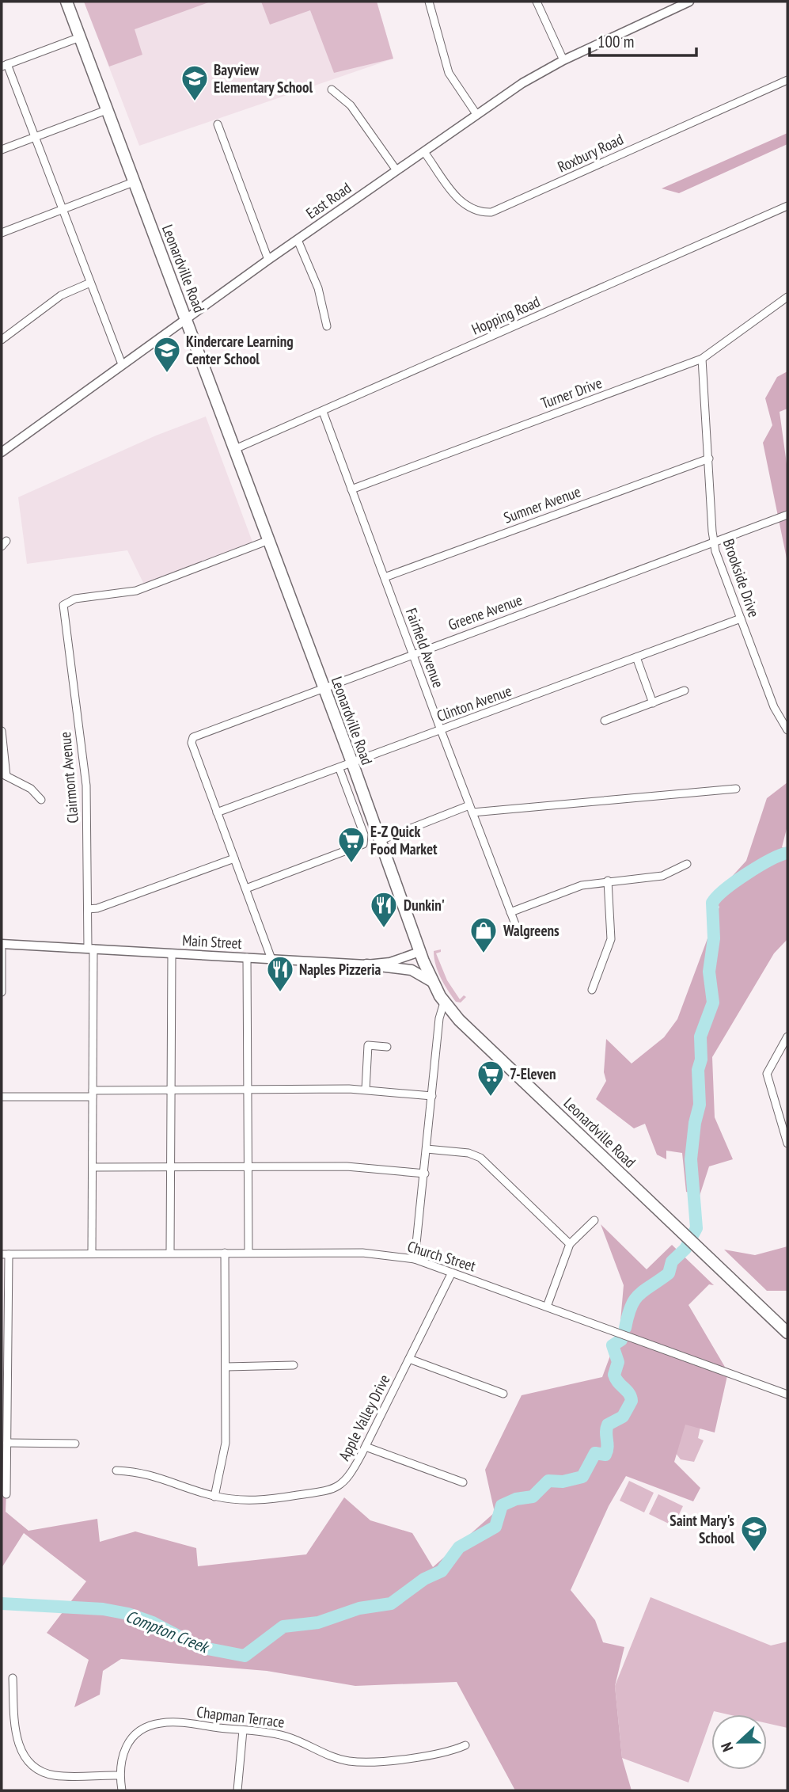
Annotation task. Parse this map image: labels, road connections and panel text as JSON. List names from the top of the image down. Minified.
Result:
{"streets":{"main road":["Leonardville Road"],"street":["Roxbury Road","East Road","Hopping Road","Turner Drive","Sumner Avenue","Brookside Drive","Greene Avenue","Fairfield Avenue","Clinton Avenue","Clairmont Avenue","Main Street","Church Street","Apple Valley Drive","Chapman Terrace"]},"crossings":[["Roxbury Road","East Road"],["East Road","Leonardville Road"],["Leonardville Road","Hopping Road"],["Leonardville Road","Greene Avenue"],["Leonardville Road","Clinton Avenue"],["Leonardville Road","Clairmont Avenue"],["Leonardville Road","Main Street"],["Hopping Road","Fairfield Avenue"],["Turner Drive","Brookside Drive"],["Turner Drive","Fairfield Avenue"],["Sumner Avenue","Brookside Drive"],["Sumner Avenue","Fairfield Avenue"],["Brookside Drive","Greene Avenue"],["Brookside Drive","Clinton Avenue"],["Greene Avenue","Fairfield Avenue"],["Greene Avenue","Clinton Avenue"],["Fairfield Avenue","Clinton Avenue"],["Clairmont Avenue","Main Street"],["Clairmont Avenue","Church Street"],["Church Street","Apple Valley Drive"]],"water":["Compton Creek"],"places":{"school or university":["Bayview Elementary School","Kindercare Learning Center School","Saint Mary's School"],"supermarket":["E-Z Quick Food Market","7-Eleven"],"restaurant":["Dunkin'","Naples Pizzeria"],"shop":["Walgreens"]},"scale_bar":"100 m","north":"left"}
